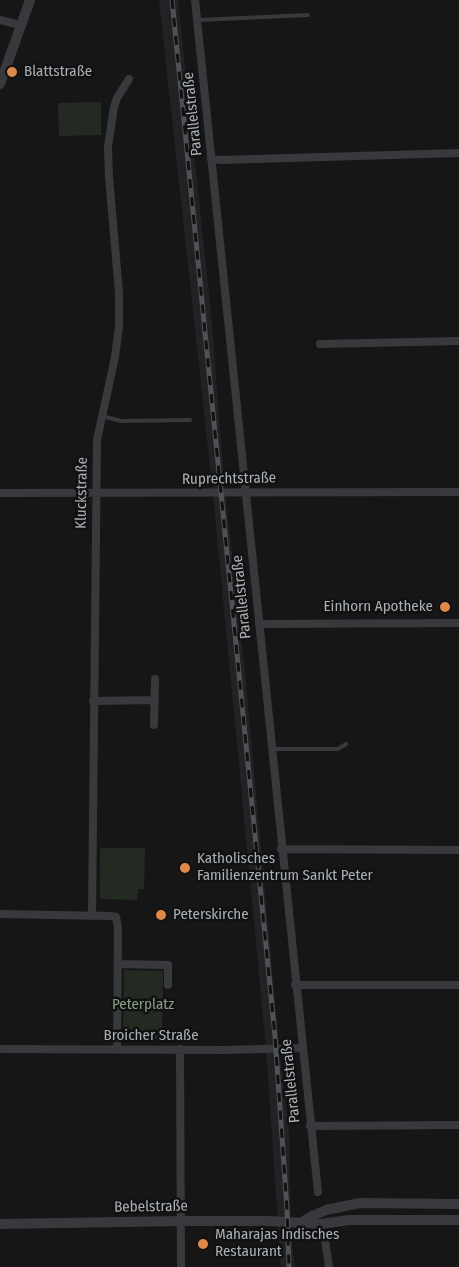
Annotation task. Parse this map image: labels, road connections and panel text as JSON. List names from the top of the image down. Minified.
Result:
{"streets":{"street":["Parallelstraße","Ruprechtstraße","Kluckstraße","Broicher Straße","Bebelstraße"]},"crossings":[["Parallelstraße","Ruprechtstraße"],["Parallelstraße","Broicher Straße"],["Ruprechtstraße","Kluckstraße"]],"parks":["Peterplatz"],"places":["Blattstraße","Einhorn Apotheke","Katholisches Familienzentrum Sankt Peter","Peterskirche","Maharajas Indisches Restaurant"]}
